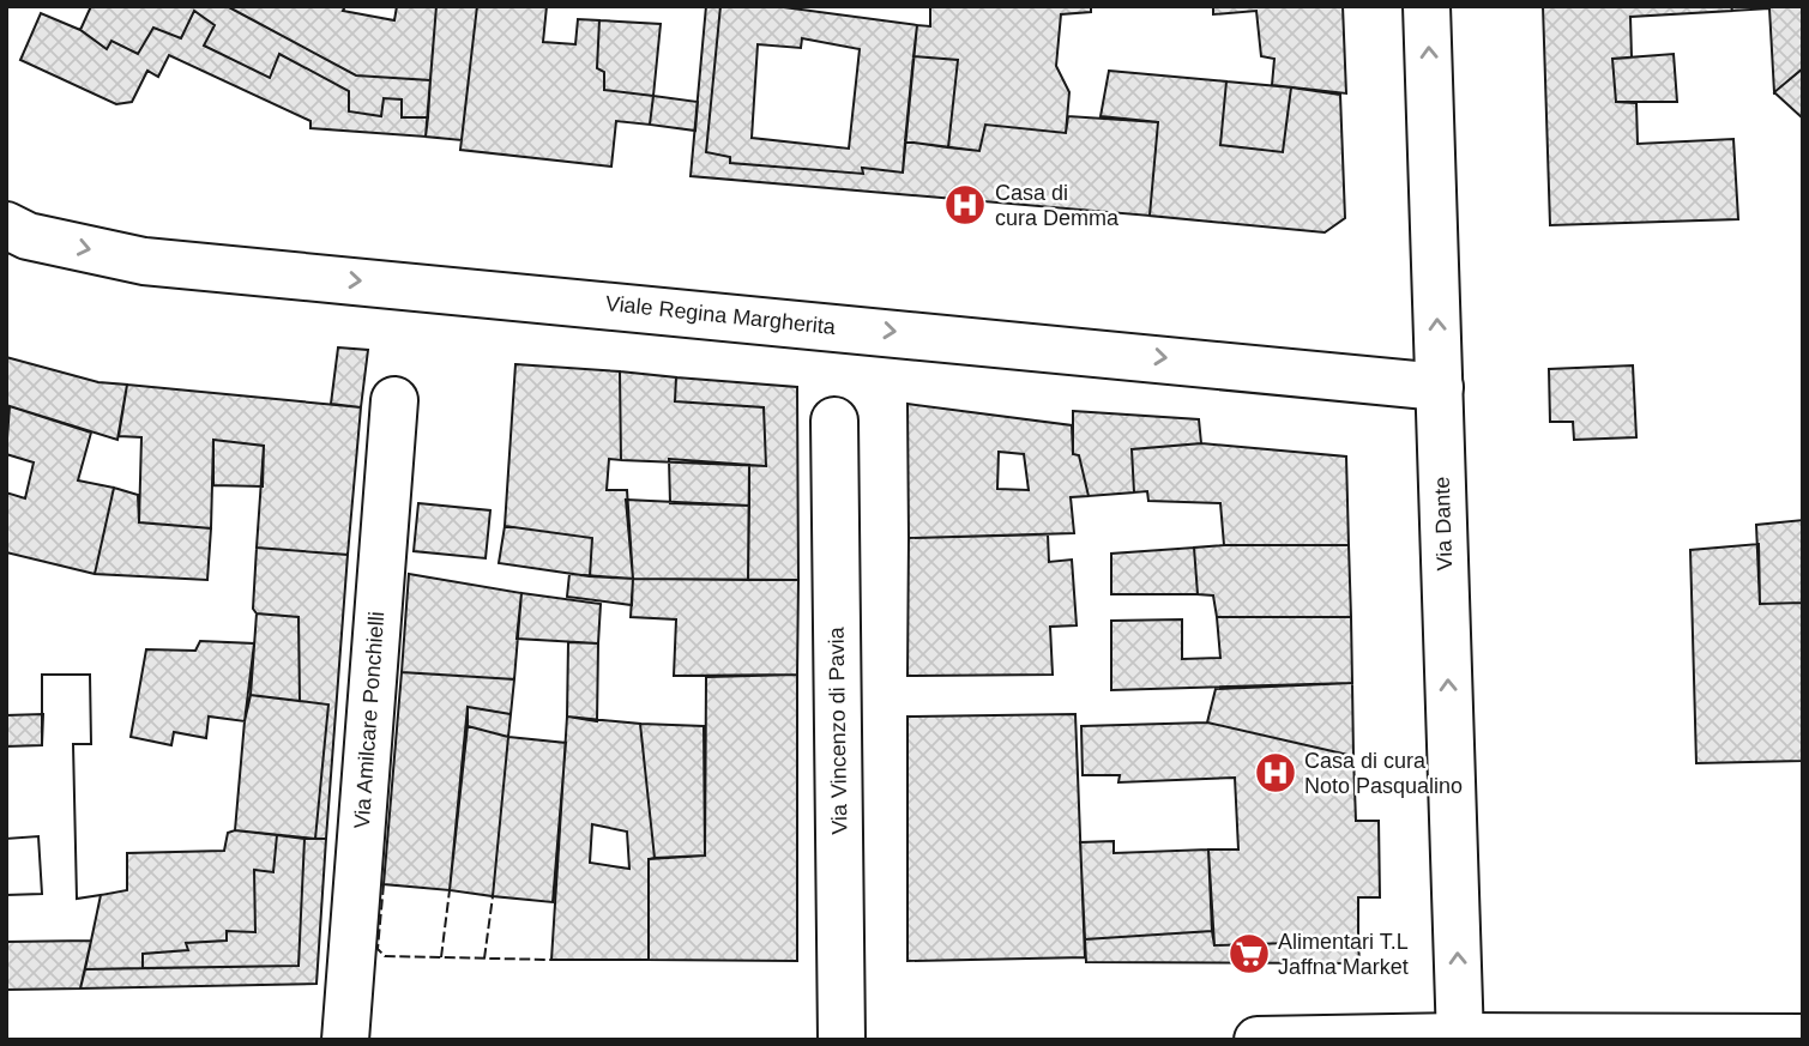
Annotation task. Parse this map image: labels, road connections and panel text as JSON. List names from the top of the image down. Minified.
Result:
{"streets":{"street":["Viale Regina Margherita","Via Dante","Via Amilcare Ponchielli","Via Vincenzo di Pavia"]},"crossings":[["Viale Regina Margherita","Via Dante"]],"one_way":["Viale Regina Margherita","Via Dante"],"places":{"hospital":["Casa di cura Demma","Casa di cura Noto Pasqualino"],"supermarket":["Alimentari T.L Jaffna Market"]}}
